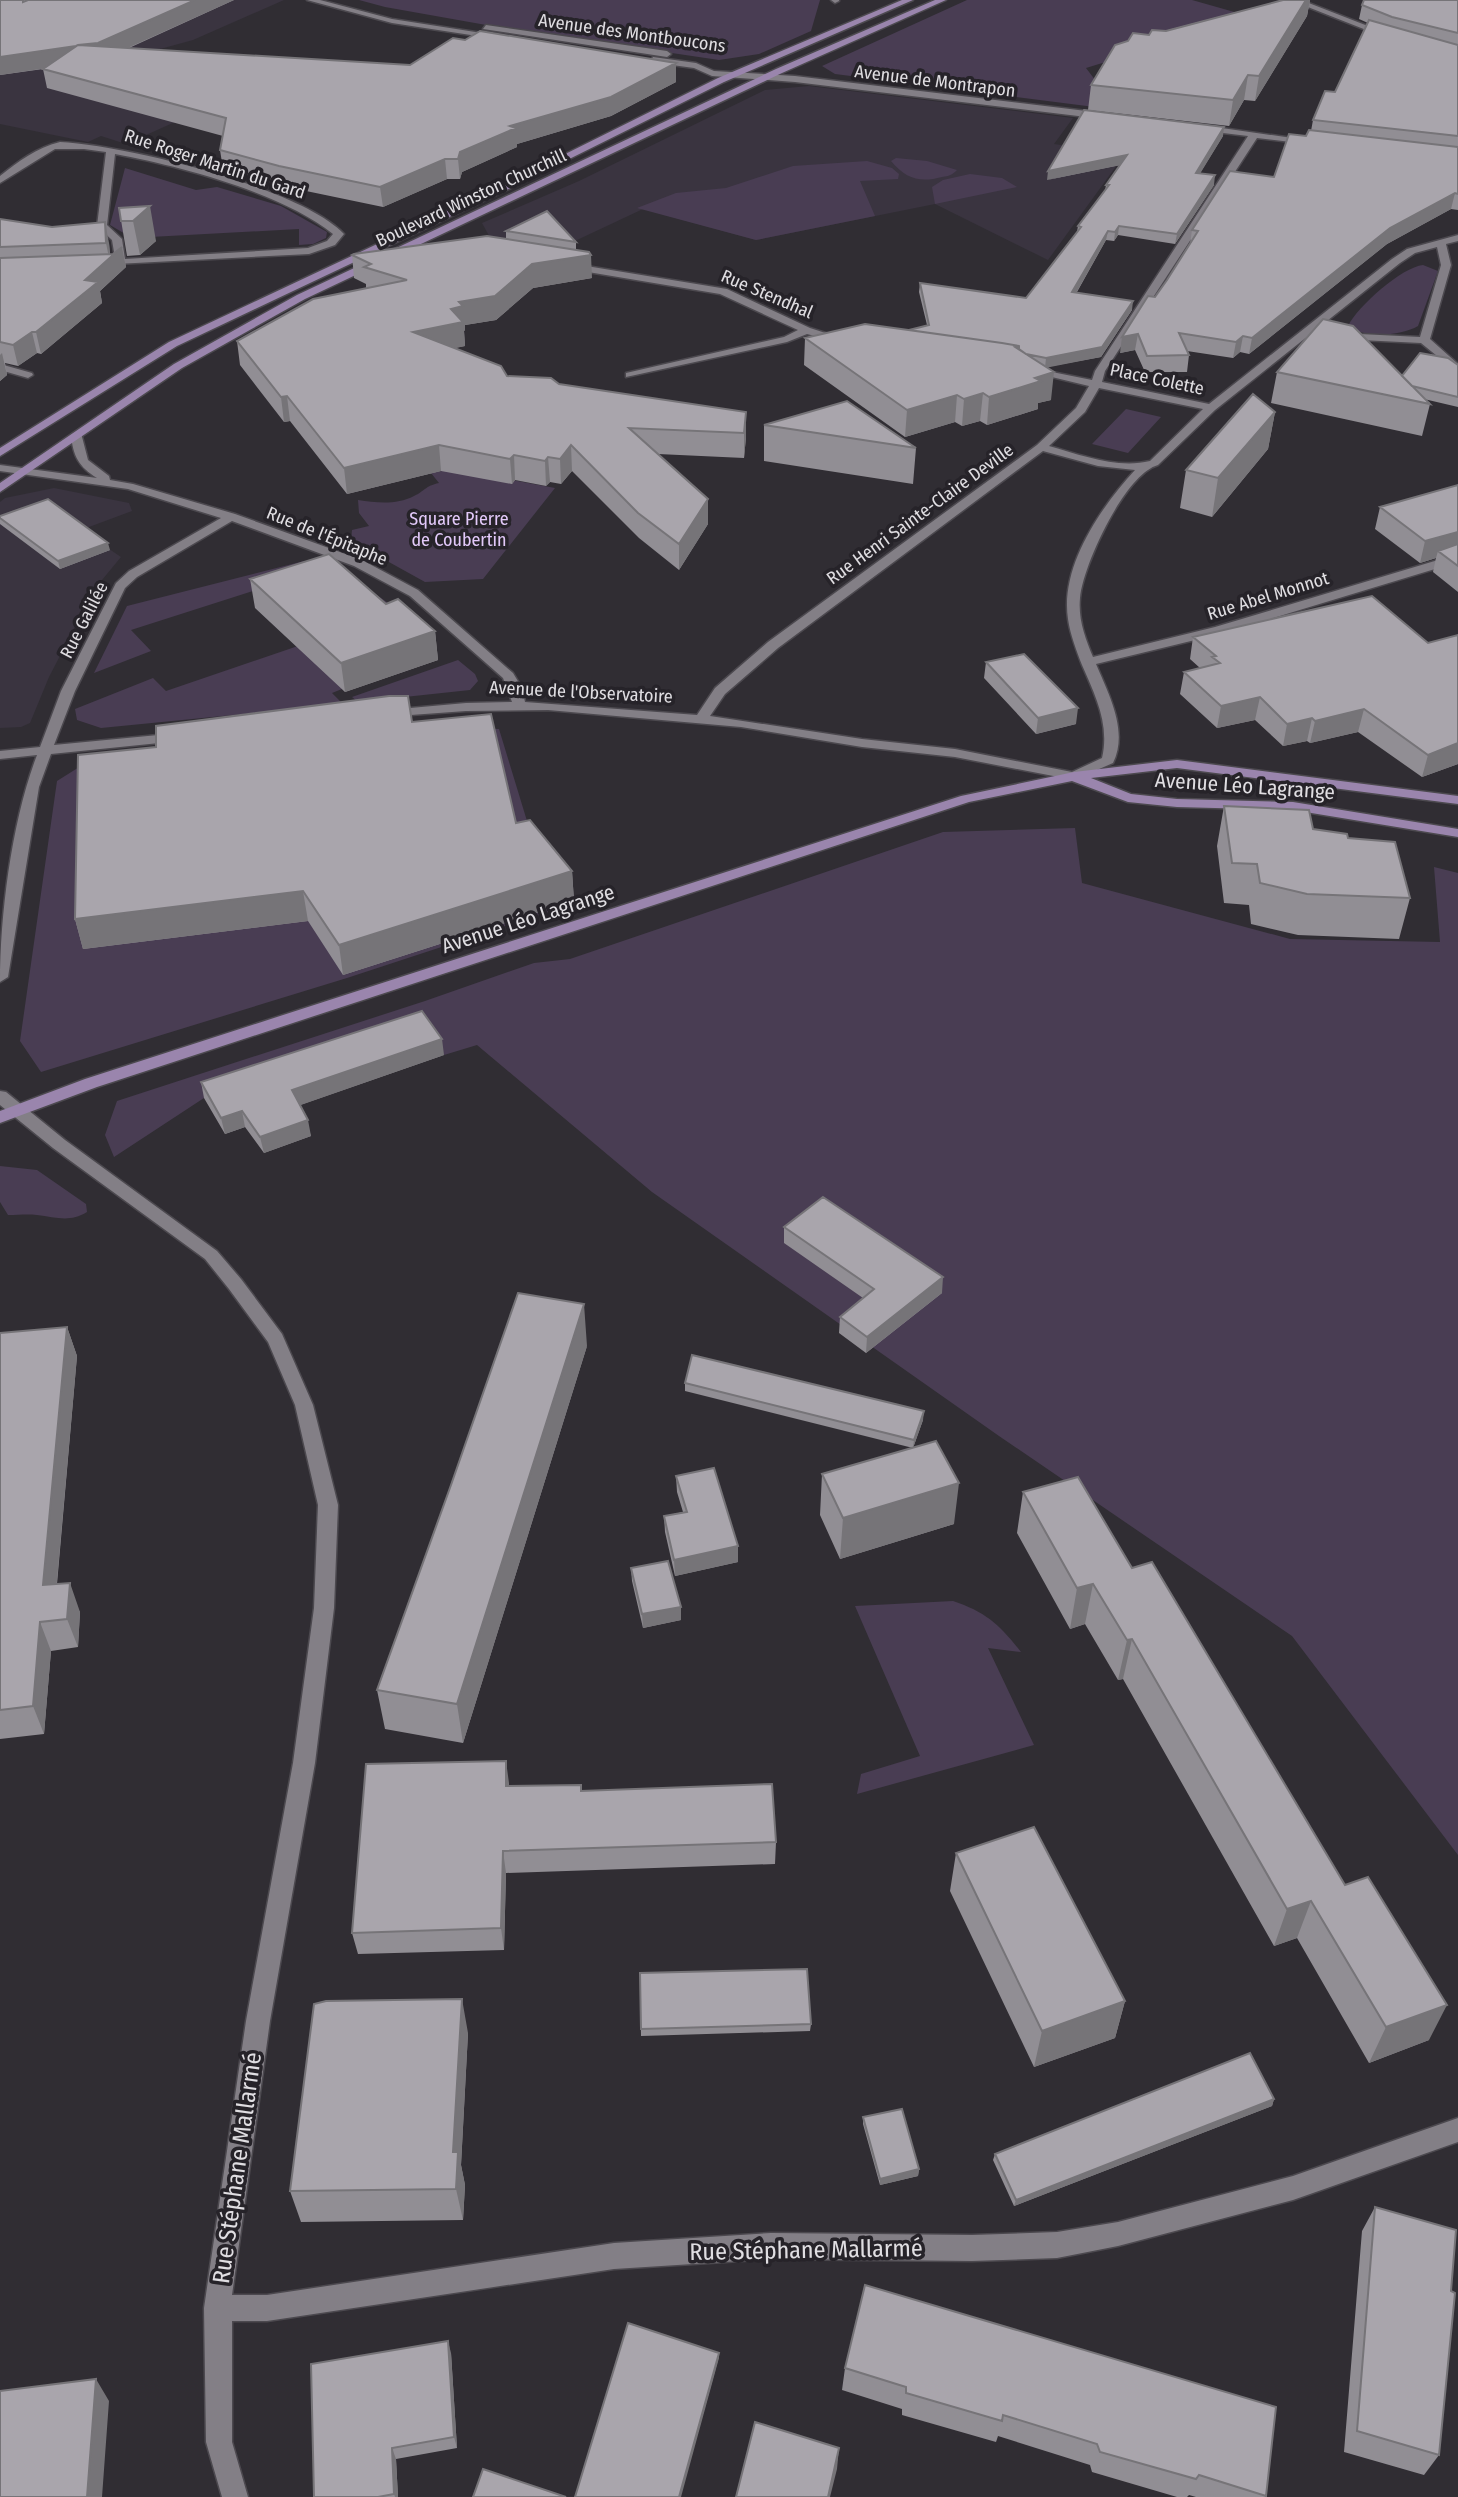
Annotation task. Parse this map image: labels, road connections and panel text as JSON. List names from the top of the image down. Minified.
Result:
{"streets":{"main road":["Boulevard Winston Churchill","Avenue Léo Lagrange"],"street":["Avenue des Montboucons","Avenue de Montrapon","Rue Roger Martin du Gard","Rue Stendhal","Place Colette","Rue Henri Sainte-Claire Deville","Rue de l'Épitaphe","Rue Abel Monnot","Rue Galilée","Avenue de l'Observatoire","Rue Stéphane Mallarmé"]},"crossings":[["Avenue des Montboucons","Avenue de Montrapon"],["Avenue des Montboucons","Boulevard Winston Churchill"],["Avenue de Montrapon","Boulevard Winston Churchill"],["Boulevard Winston Churchill","Rue de l'Épitaphe"],["Place Colette","Rue Henri Sainte-Claire Deville"],["Rue Henri Sainte-Claire Deville","Avenue de l'Observatoire"],["Rue de l'Épitaphe","Rue Galilée"],["Rue de l'Épitaphe","Avenue de l'Observatoire"],["Avenue de l'Observatoire","Avenue Léo Lagrange"],["Avenue Léo Lagrange","Rue Stéphane Mallarmé"]],"parks":["Square Pierre de Coubertin"]}
